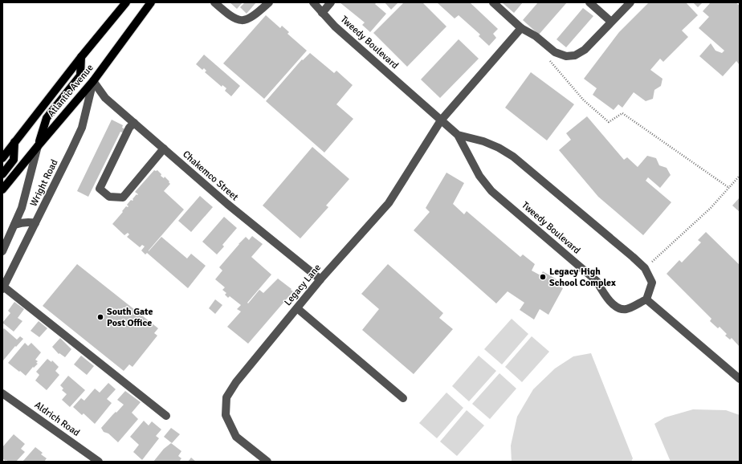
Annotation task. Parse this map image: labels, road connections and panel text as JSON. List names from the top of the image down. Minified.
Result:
{"streets":{"main road":["Atlantic Avenue"],"street":["Tweedy Boulevard","Chakemco Street","Wright Road","Legacy Lane","Aldrich Road"]},"crossings":[["Tweedy Boulevard","Legacy Lane"],["Atlantic Avenue","Chakemco Street"],["Atlantic Avenue","Wright Road"],["Chakemco Street","Wright Road"],["Chakemco Street","Legacy Lane"]],"places":["Legacy High School Complex","South Gate Post Office"]}
